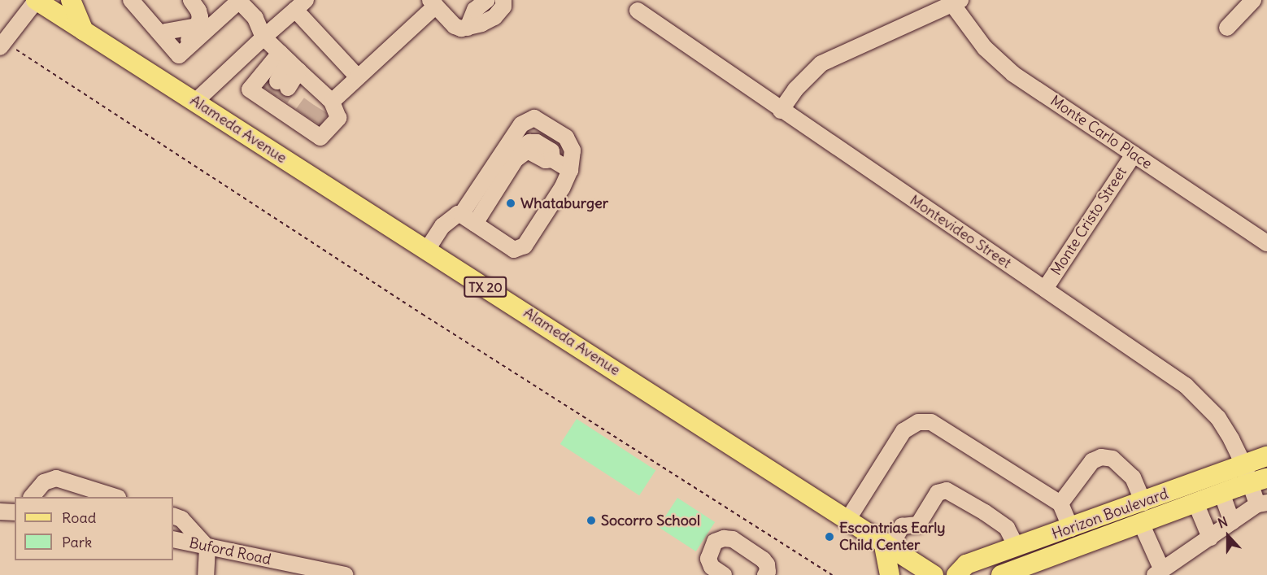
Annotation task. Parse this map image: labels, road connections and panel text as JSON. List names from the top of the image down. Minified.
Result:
{"streets":{"main road":["Alameda Avenue","TX 20","Horizon Boulevard"],"street":["Monte Carlo Place","Monte Cristo Street","Montevideo Street","Buford Road"]},"crossings":[["Monte Carlo Place","Monte Cristo Street"],["Monte Cristo Street","Montevideo Street"],["Montevideo Street","Horizon Boulevard"]],"places":["Whataburger","Socorro School","Escontrias Early Child Center"],"legend":["Road","Park"],"north":"top"}
